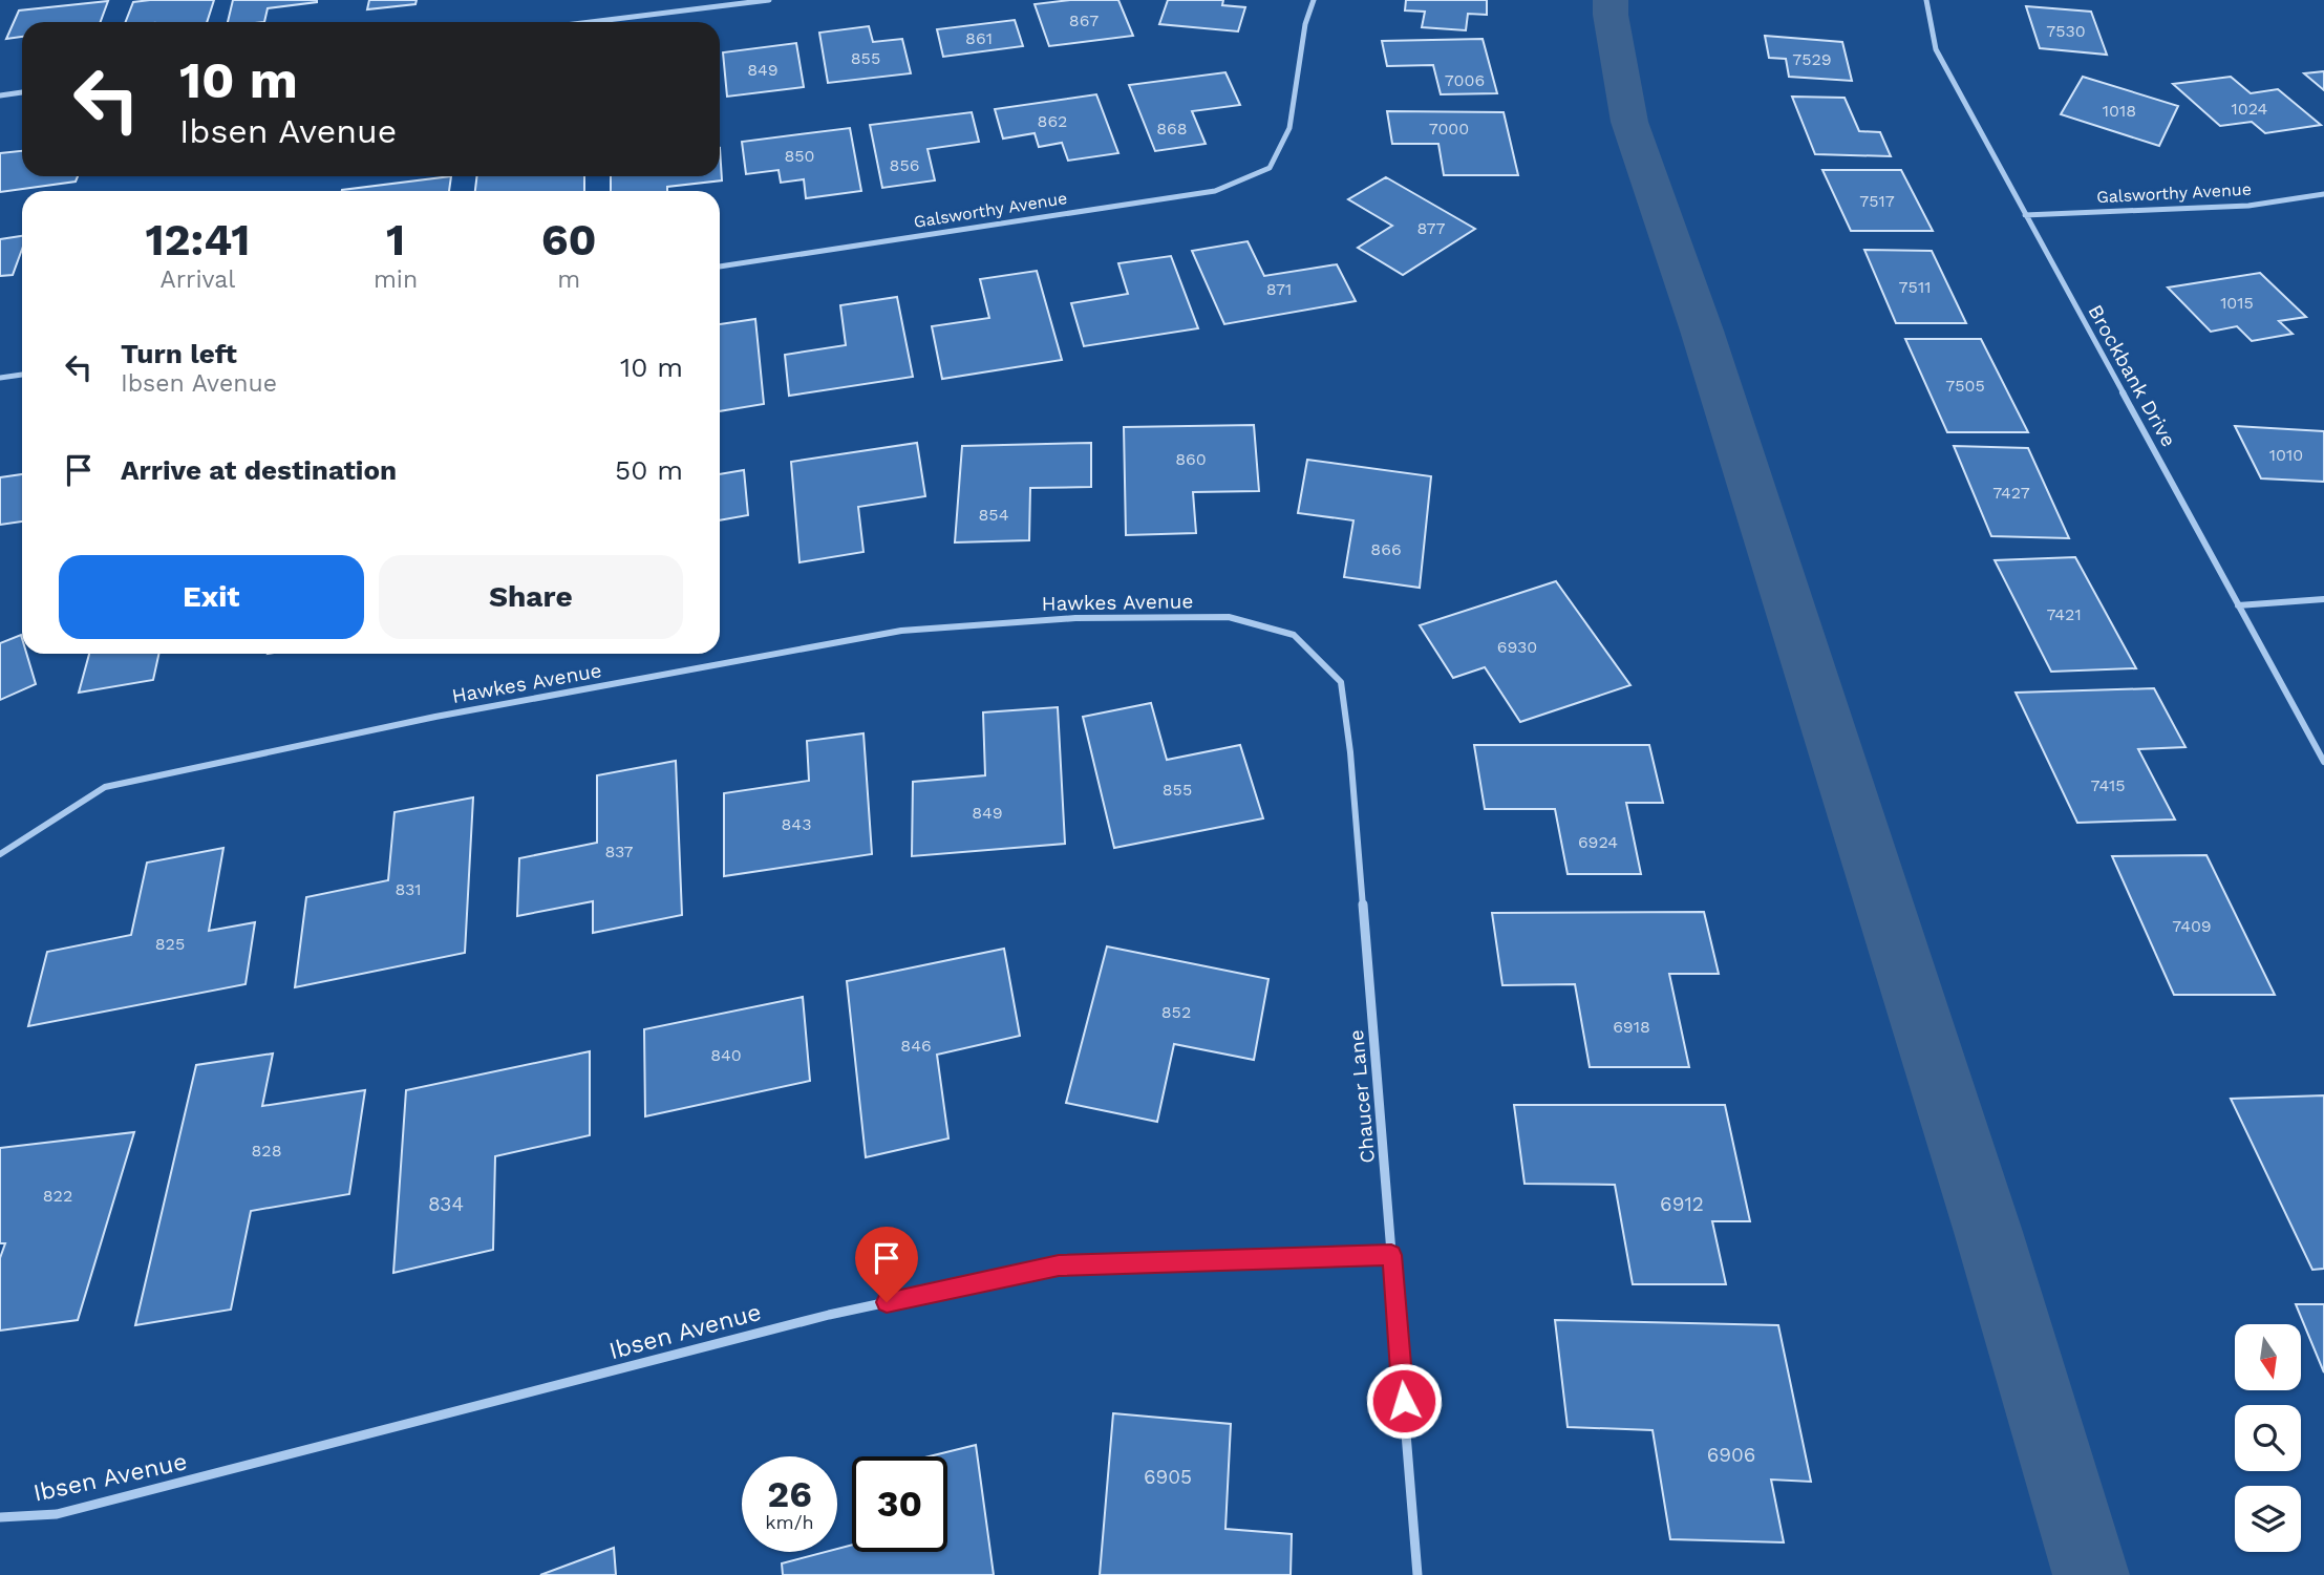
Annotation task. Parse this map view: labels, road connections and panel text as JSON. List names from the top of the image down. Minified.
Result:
{"streets":{"street":["Galsworthy Avenue","Brockbank Drive","Hawkes Avenue","Chaucer Lane","Ibsen Avenue"]},"crossings":[["Galsworthy Avenue","Brockbank Drive"],["Hawkes Avenue","Chaucer Lane"],["Chaucer Lane","Ibsen Avenue"]],"house_numbers":["867","7530","861","855","7529","849","7006","1024","1018","862","868","7000","850","856","7517","877","7511","871","1015","7505","1010","860","7427","854","866","7421","6930","7415","855","849","843","6924","837","831","7409","825","852","6918","846","840","828","822","834","6912","6906","6905"],"north":"bottom","page":{"turn":["10 m","Ibsen Avenue"],"eta":["12:41","Arrival","1","min","60","m"],"list":[{"name":"Turn left","note":"Ibsen Avenue","value":"10 m"},{"name":"Arrive at destination","value":"50 m"}],"buttons":["Exit","Share"],"speed":"26 km/h","limit":"30"}}
